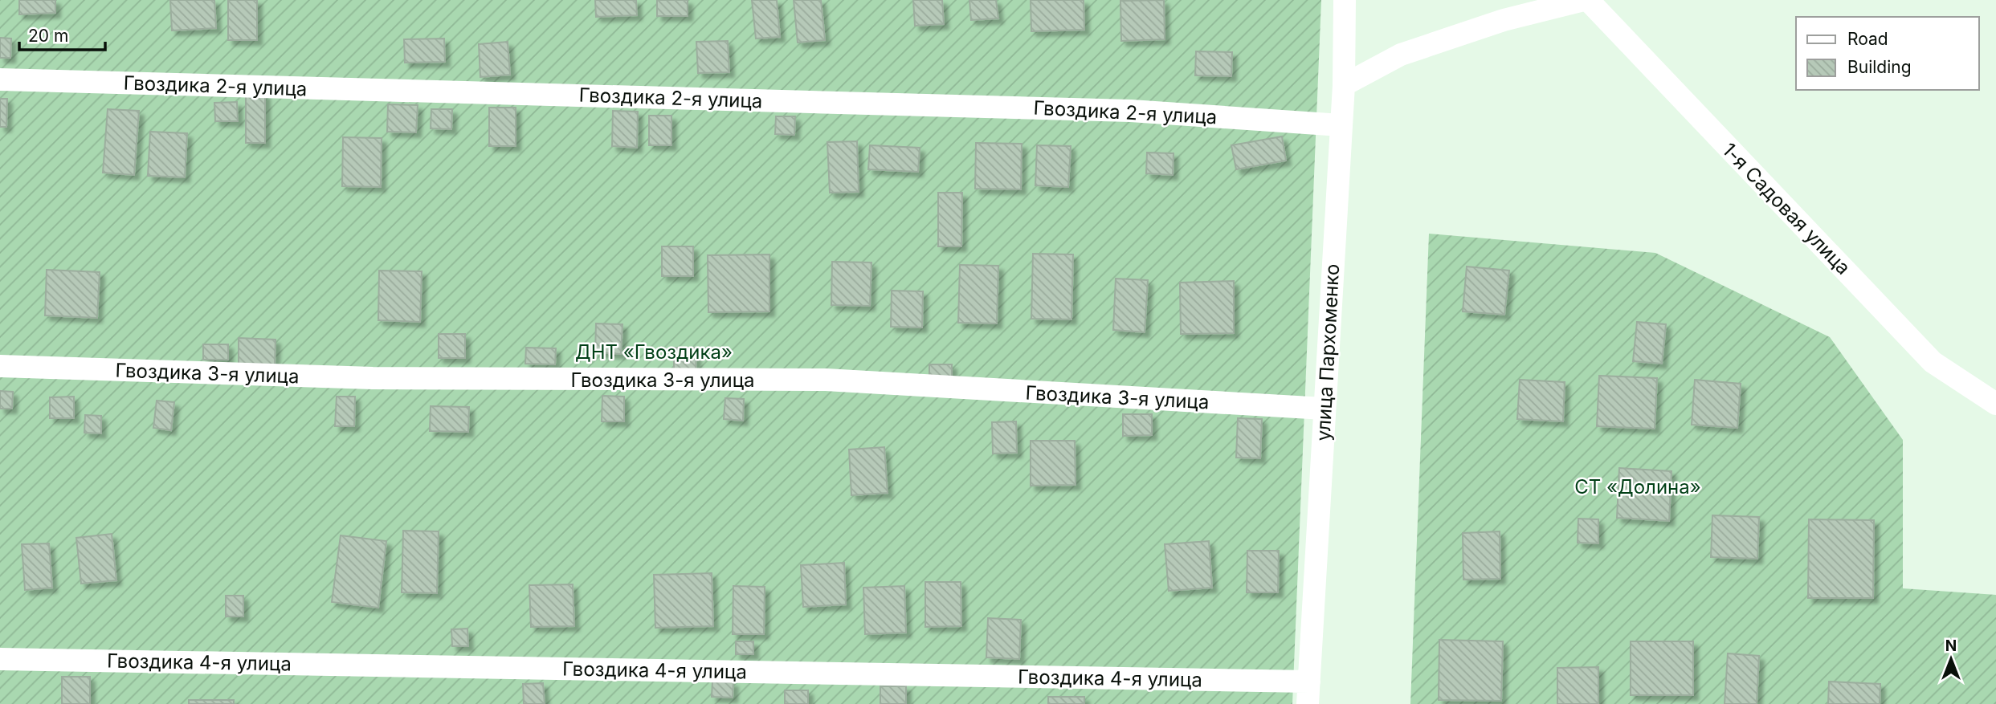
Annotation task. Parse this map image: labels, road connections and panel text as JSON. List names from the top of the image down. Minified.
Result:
{"streets":{"street":["Гвоздика 2-я улица","1-я Садовая улица","улица Пархоменко","Гвоздика 3-я улица","Гвоздика 4-я улица"]},"crossings":[["Гвоздика 2-я улица","улица Пархоменко"],["улица Пархоменко","Гвоздика 3-я улица"],["улица Пархоменко","Гвоздика 4-я улица"]],"parks":["ДНТ «Гвоздика»","СТ «Долина»"],"legend":["Road","Building"],"scale_bar":"20 m","north":"top"}
